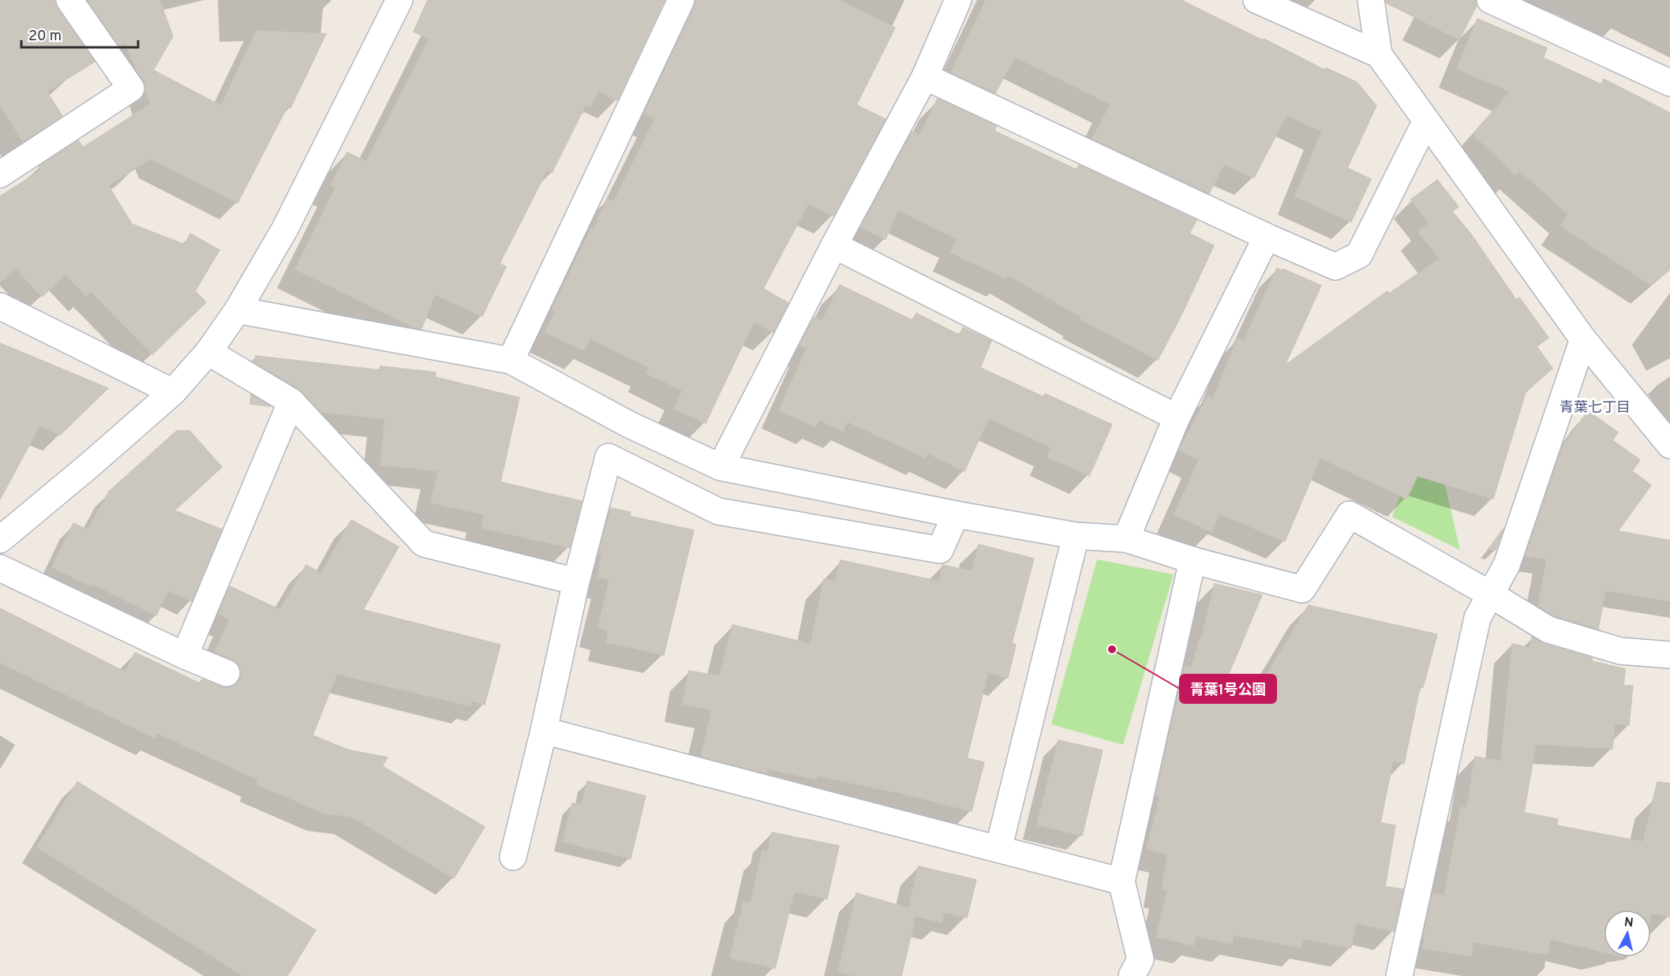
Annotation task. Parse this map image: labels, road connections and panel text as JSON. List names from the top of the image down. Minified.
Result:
{"districts":["青葉七丁目"],"places":["青葉1号公園"],"scale_bar":"20 m","north":"top"}
